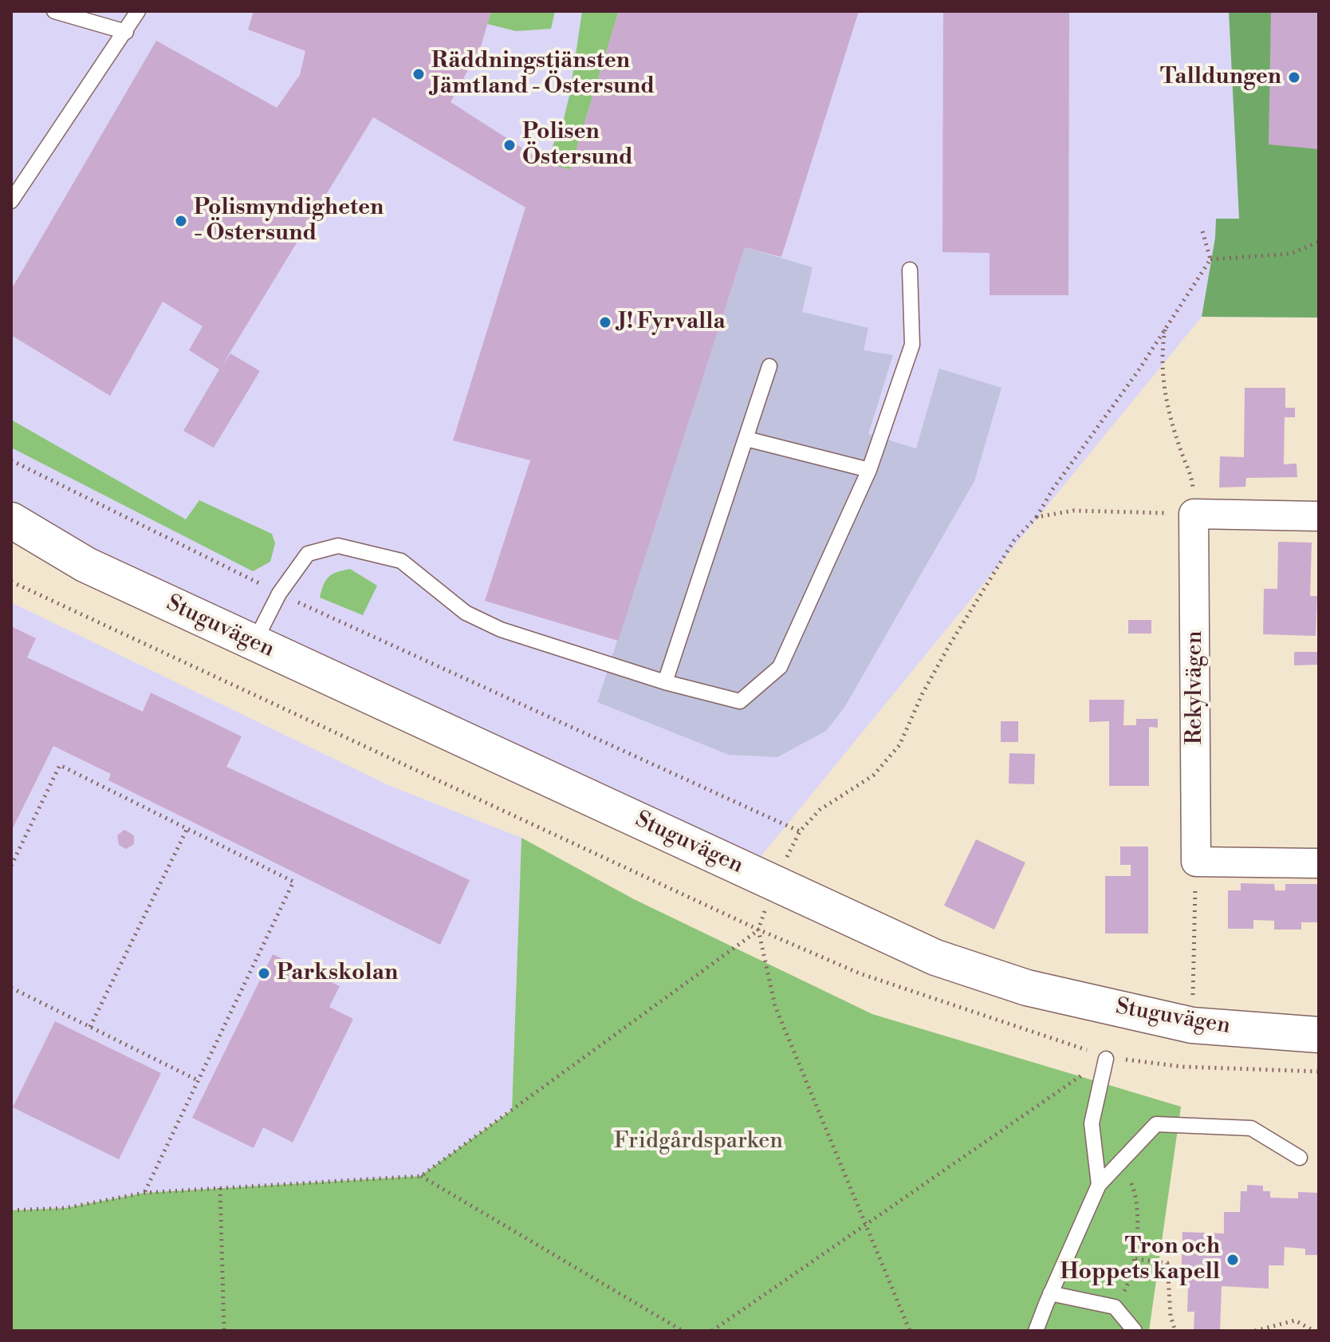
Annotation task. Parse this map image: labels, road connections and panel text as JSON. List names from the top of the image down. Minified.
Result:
{"streets":{"main road":["Stuguvägen"],"street":["Rekylvägen"]},"parks":["Fridgårdsparken"],"places":["Räddningstjänsten Jämtland - Östersund","Talldungen","Polisen Östersund","Polismyndigheten - Östersund","J! Fyrvalla","Parkskolan","Tron och Hoppets kapell"]}
